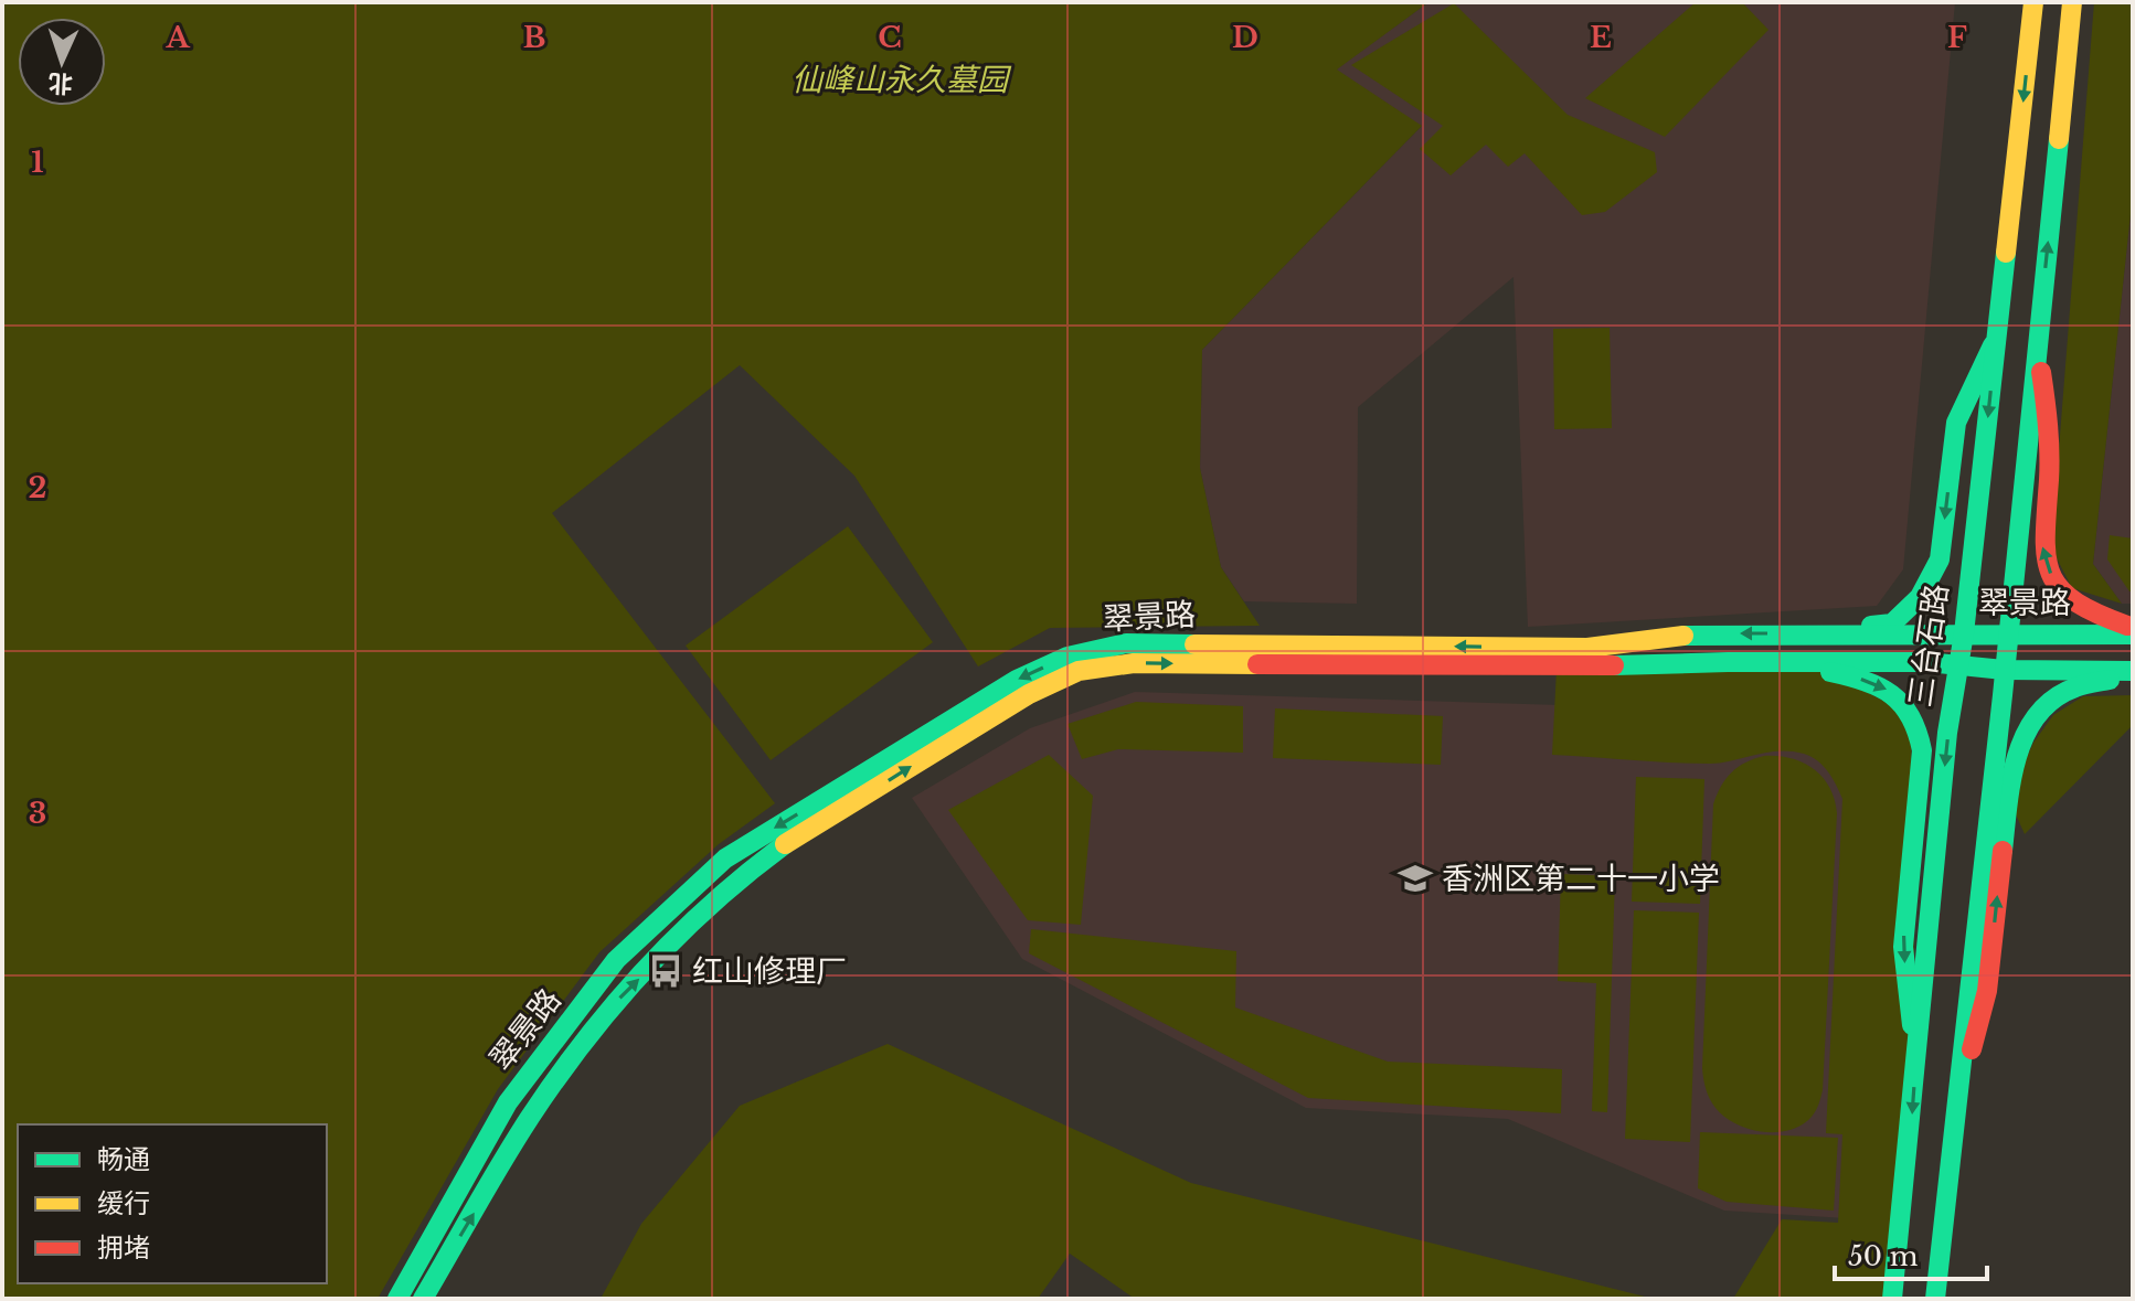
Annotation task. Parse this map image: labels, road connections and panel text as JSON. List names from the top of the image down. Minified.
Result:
{"streets":{"main road":["翠景路","三台石路"]},"crossings":[["翠景路","三台石路"]],"parks":["仙峰山永久墓园"],"places":{"school or university":["香洲区第二十一小学"],"bus stop":["红山修理厂"]},"legend":["畅通","缓行","拥堵"],"scale_bar":"50 m","north":"bottom","grid":{"columns":["A","B","C","D","E","F"],"rows":["1","2","3"]}}
